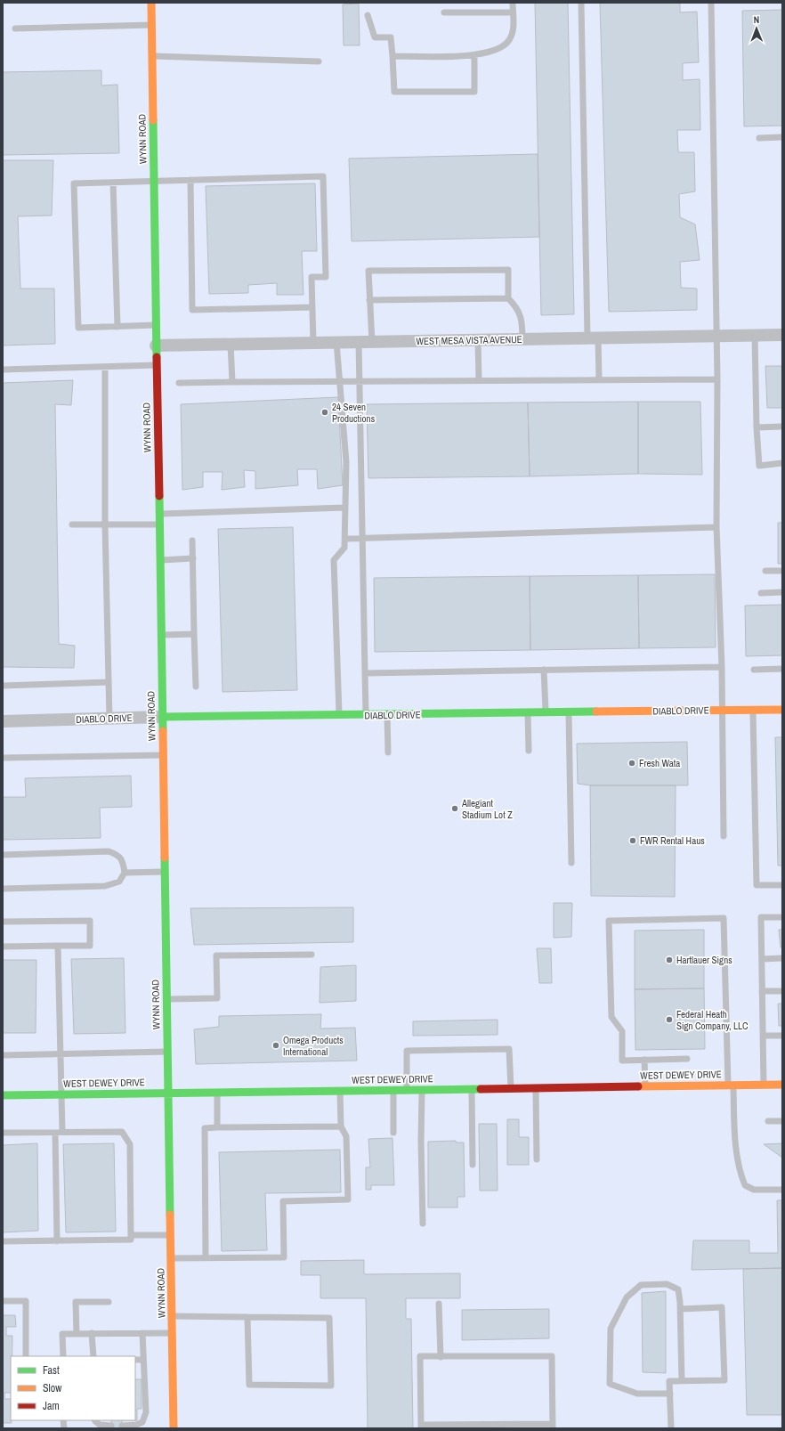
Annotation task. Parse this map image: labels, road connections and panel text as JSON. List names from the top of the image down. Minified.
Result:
{"streets":{"street":["WYNN ROAD","WEST MESA VISTA AVENUE","DIABLO DRIVE","WEST DEWEY DRIVE"]},"crossings":[["WYNN ROAD","WEST MESA VISTA AVENUE"],["WYNN ROAD","DIABLO DRIVE"],["WYNN ROAD","WEST DEWEY DRIVE"]],"places":["24 Seven Productions","Fresh Wata","Allegiant Stadium Lot Z","FWR Rental Haus","Hartlauer Signs","Federal Heath Sign Company, LLC","Omega Products International"],"legend":["Fast","Slow","Jam"],"north":"top"}
